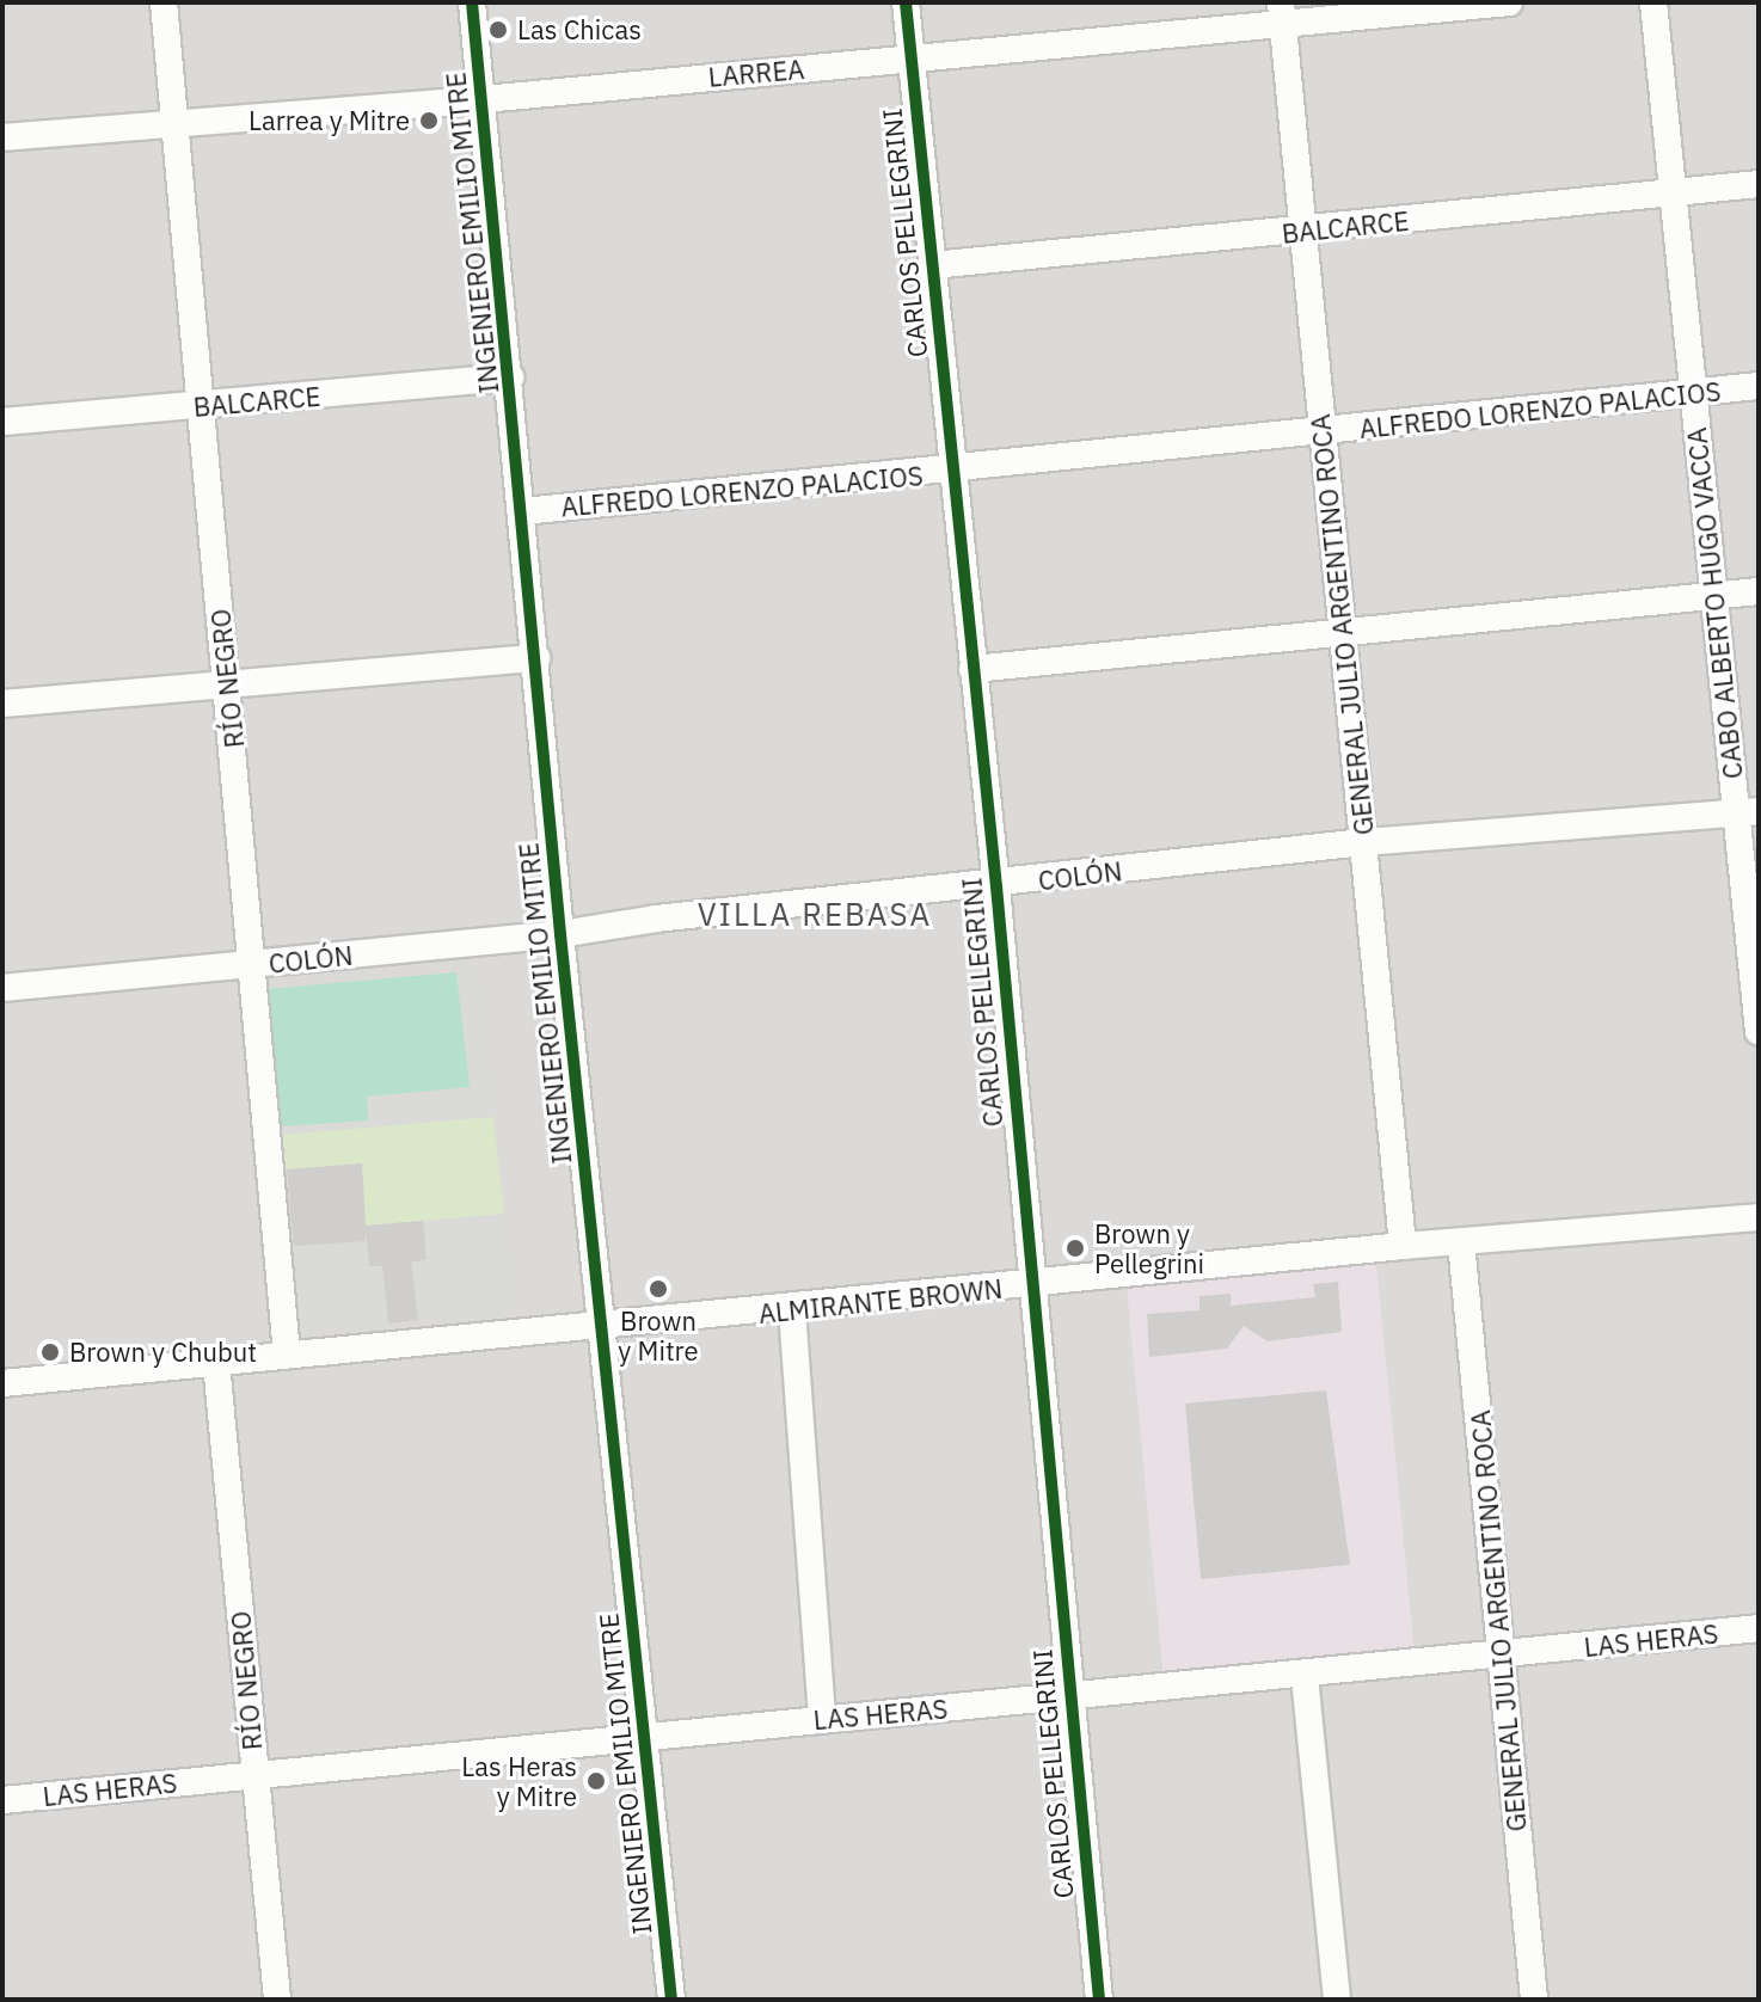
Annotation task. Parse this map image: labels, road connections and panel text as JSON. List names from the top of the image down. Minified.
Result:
{"streets":{"street":["LARREA","BALCARCE","INGENIERO EMILIO MITRE","CARLOS PELLEGRINI","ALFREDO LORENZO PALACIOS","CABO ALBERTO HUGO VACCA","GENERAL JULIO ARGENTINO ROCA","RÍO NEGRO","COLÓN","ALMIRANTE BROWN","LAS HERAS"]},"crossings":[["LARREA","INGENIERO EMILIO MITRE"],["LARREA","CARLOS PELLEGRINI"],["LARREA","GENERAL JULIO ARGENTINO ROCA"],["LARREA","RÍO NEGRO"],["BALCARCE","INGENIERO EMILIO MITRE"],["BALCARCE","CARLOS PELLEGRINI"],["BALCARCE","CABO ALBERTO HUGO VACCA"],["BALCARCE","GENERAL JULIO ARGENTINO ROCA"],["BALCARCE","RÍO NEGRO"],["INGENIERO EMILIO MITRE","ALFREDO LORENZO PALACIOS"],["INGENIERO EMILIO MITRE","COLÓN"],["INGENIERO EMILIO MITRE","ALMIRANTE BROWN"],["INGENIERO EMILIO MITRE","LAS HERAS"],["CARLOS PELLEGRINI","ALFREDO LORENZO PALACIOS"],["CARLOS PELLEGRINI","COLÓN"],["CARLOS PELLEGRINI","ALMIRANTE BROWN"],["CARLOS PELLEGRINI","LAS HERAS"],["ALFREDO LORENZO PALACIOS","CABO ALBERTO HUGO VACCA"],["ALFREDO LORENZO PALACIOS","GENERAL JULIO ARGENTINO ROCA"],["CABO ALBERTO HUGO VACCA","COLÓN"],["GENERAL JULIO ARGENTINO ROCA","COLÓN"],["GENERAL JULIO ARGENTINO ROCA","ALMIRANTE BROWN"],["GENERAL JULIO ARGENTINO ROCA","LAS HERAS"],["RÍO NEGRO","COLÓN"],["RÍO NEGRO","ALMIRANTE BROWN"],["RÍO NEGRO","LAS HERAS"]],"districts":["VILLA REBASA"],"places":["Las Chicas","Larrea y Mitre","Brown y Pellegrini","Brown y Mitre","Brown y Chubut","Las Heras y Mitre"]}
